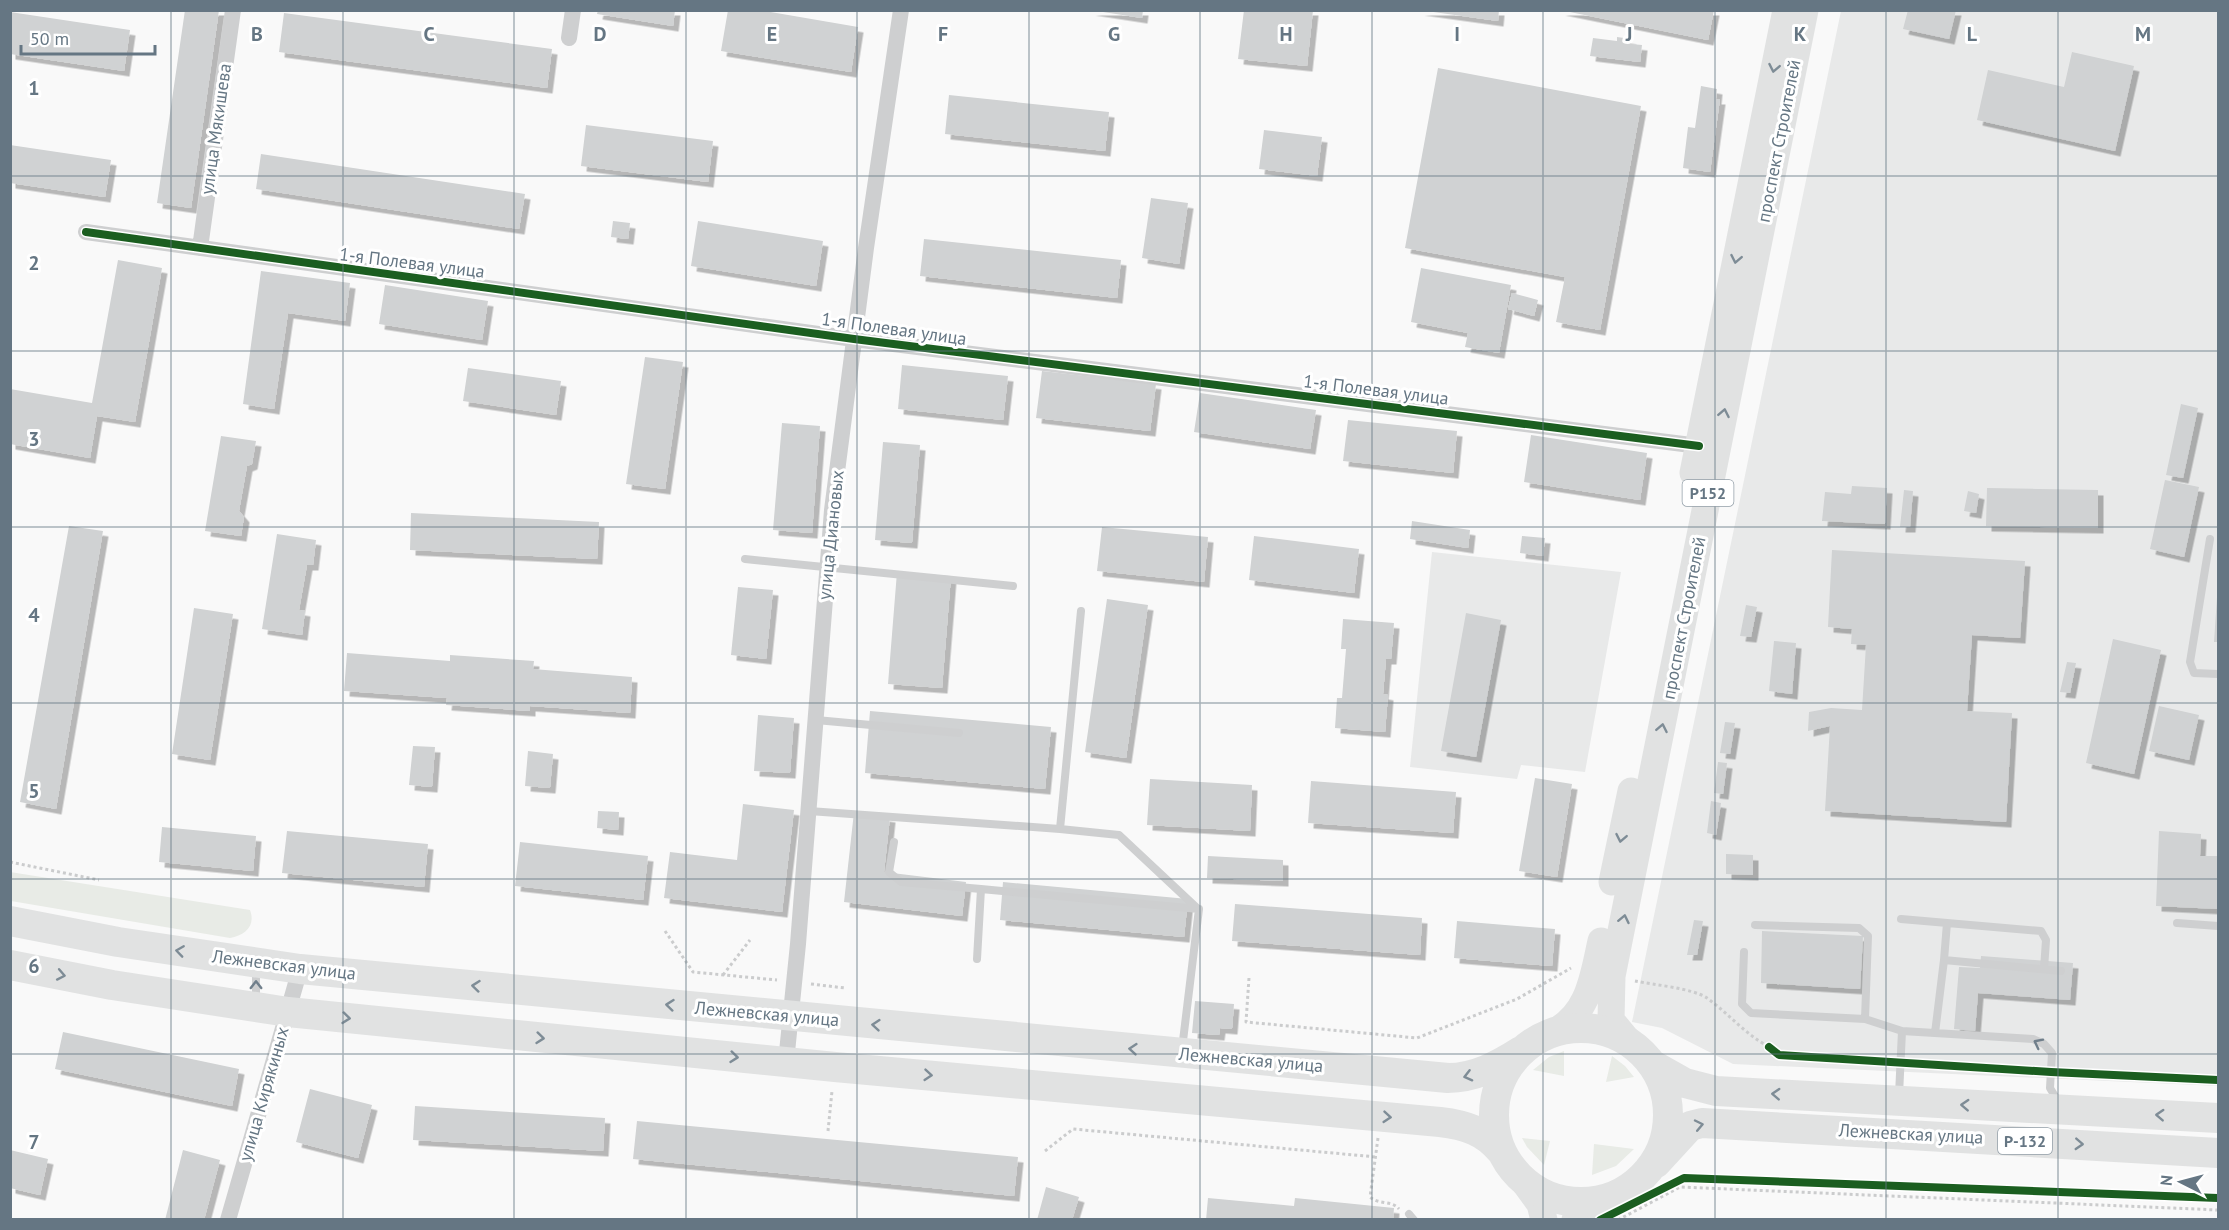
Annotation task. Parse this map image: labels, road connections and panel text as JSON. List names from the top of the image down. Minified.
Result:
{"streets":{"highway":["Лежневская улица","Р-132"],"main road":["проспект Строителей","Р152"],"street":["улица Мякишева","1-я Полевая улица","улица Диановых","улица Кирякиных"]},"crossings":[["улица Мякишева","1-я Полевая улица"],["проспект Строителей","1-я Полевая улица"],["проспект Строителей","Лежневская улица"],["1-я Полевая улица","улица Диановых"],["улица Диановых","Лежневская улица"],["Лежневская улица","улица Кирякиных"]],"scale_bar":"50 m","north":"left","grid":{"columns":["B","C","D","E","F","G","H","I","J","K","L","M"],"rows":["1","2","3","4","5","6","7"]}}
